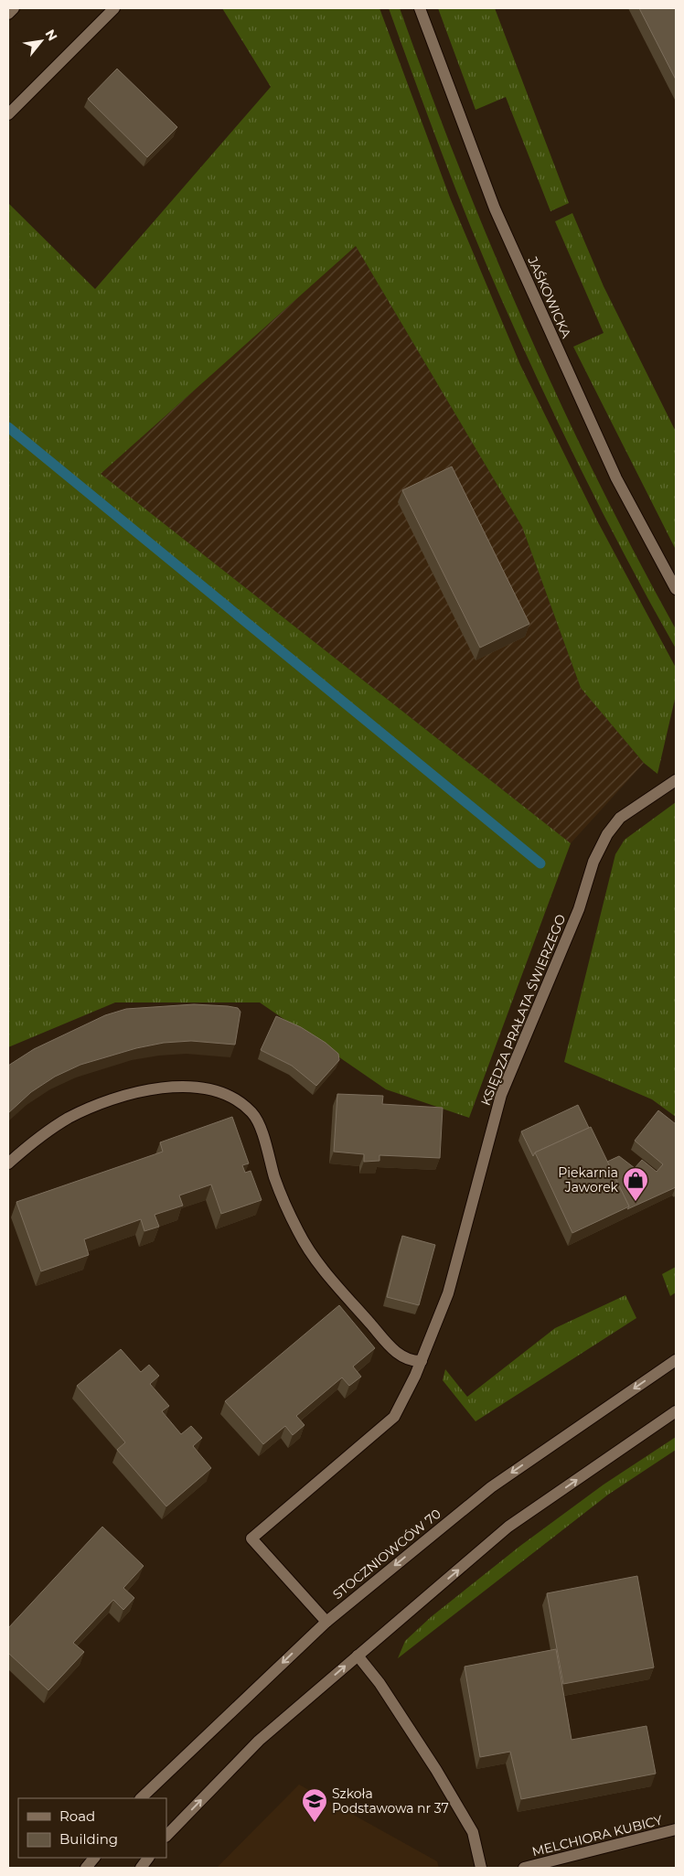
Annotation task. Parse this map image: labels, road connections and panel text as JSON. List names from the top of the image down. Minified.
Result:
{"streets":{"street":["JAŚKOWICKA","KSIĘDZA PRAŁATA ŚWIERZEGO","STOCZNIOWCÓW 70","MELCHIORA KUBICY"]},"crossings":[["KSIĘDZA PRAŁATA ŚWIERZEGO","STOCZNIOWCÓW 70"]],"places":{"shop":["Piekarnia Jaworek"],"school or university":["Szkoła Podstawowa nr 37"]},"legend":["Road","Building"],"north":"top right"}
